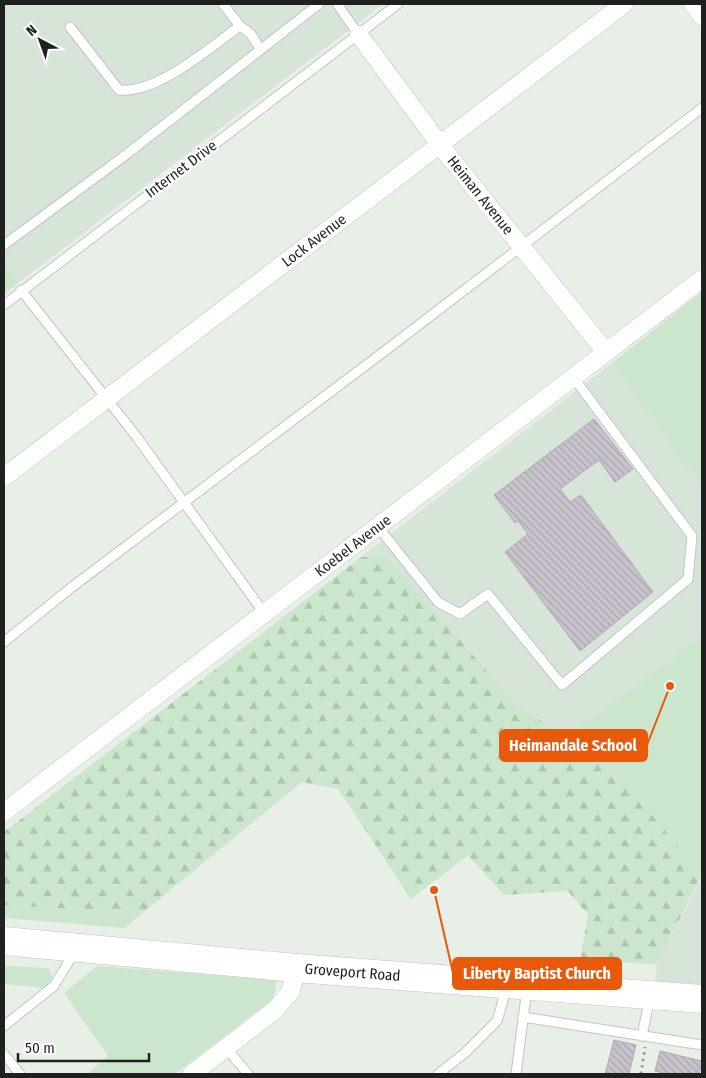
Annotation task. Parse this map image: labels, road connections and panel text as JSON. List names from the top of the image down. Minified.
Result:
{"streets":{"main road":["Groveport Road"],"street":["Heiman Avenue","Lock Avenue","Koebel Avenue"],"lane":["Internet Drive"]},"crossings":[["Internet Drive","Heiman Avenue"],["Heiman Avenue","Lock Avenue"],["Heiman Avenue","Koebel Avenue"]],"places":["Heimandale School","Liberty Baptist Church"],"scale_bar":"50 m","north":"top left"}
